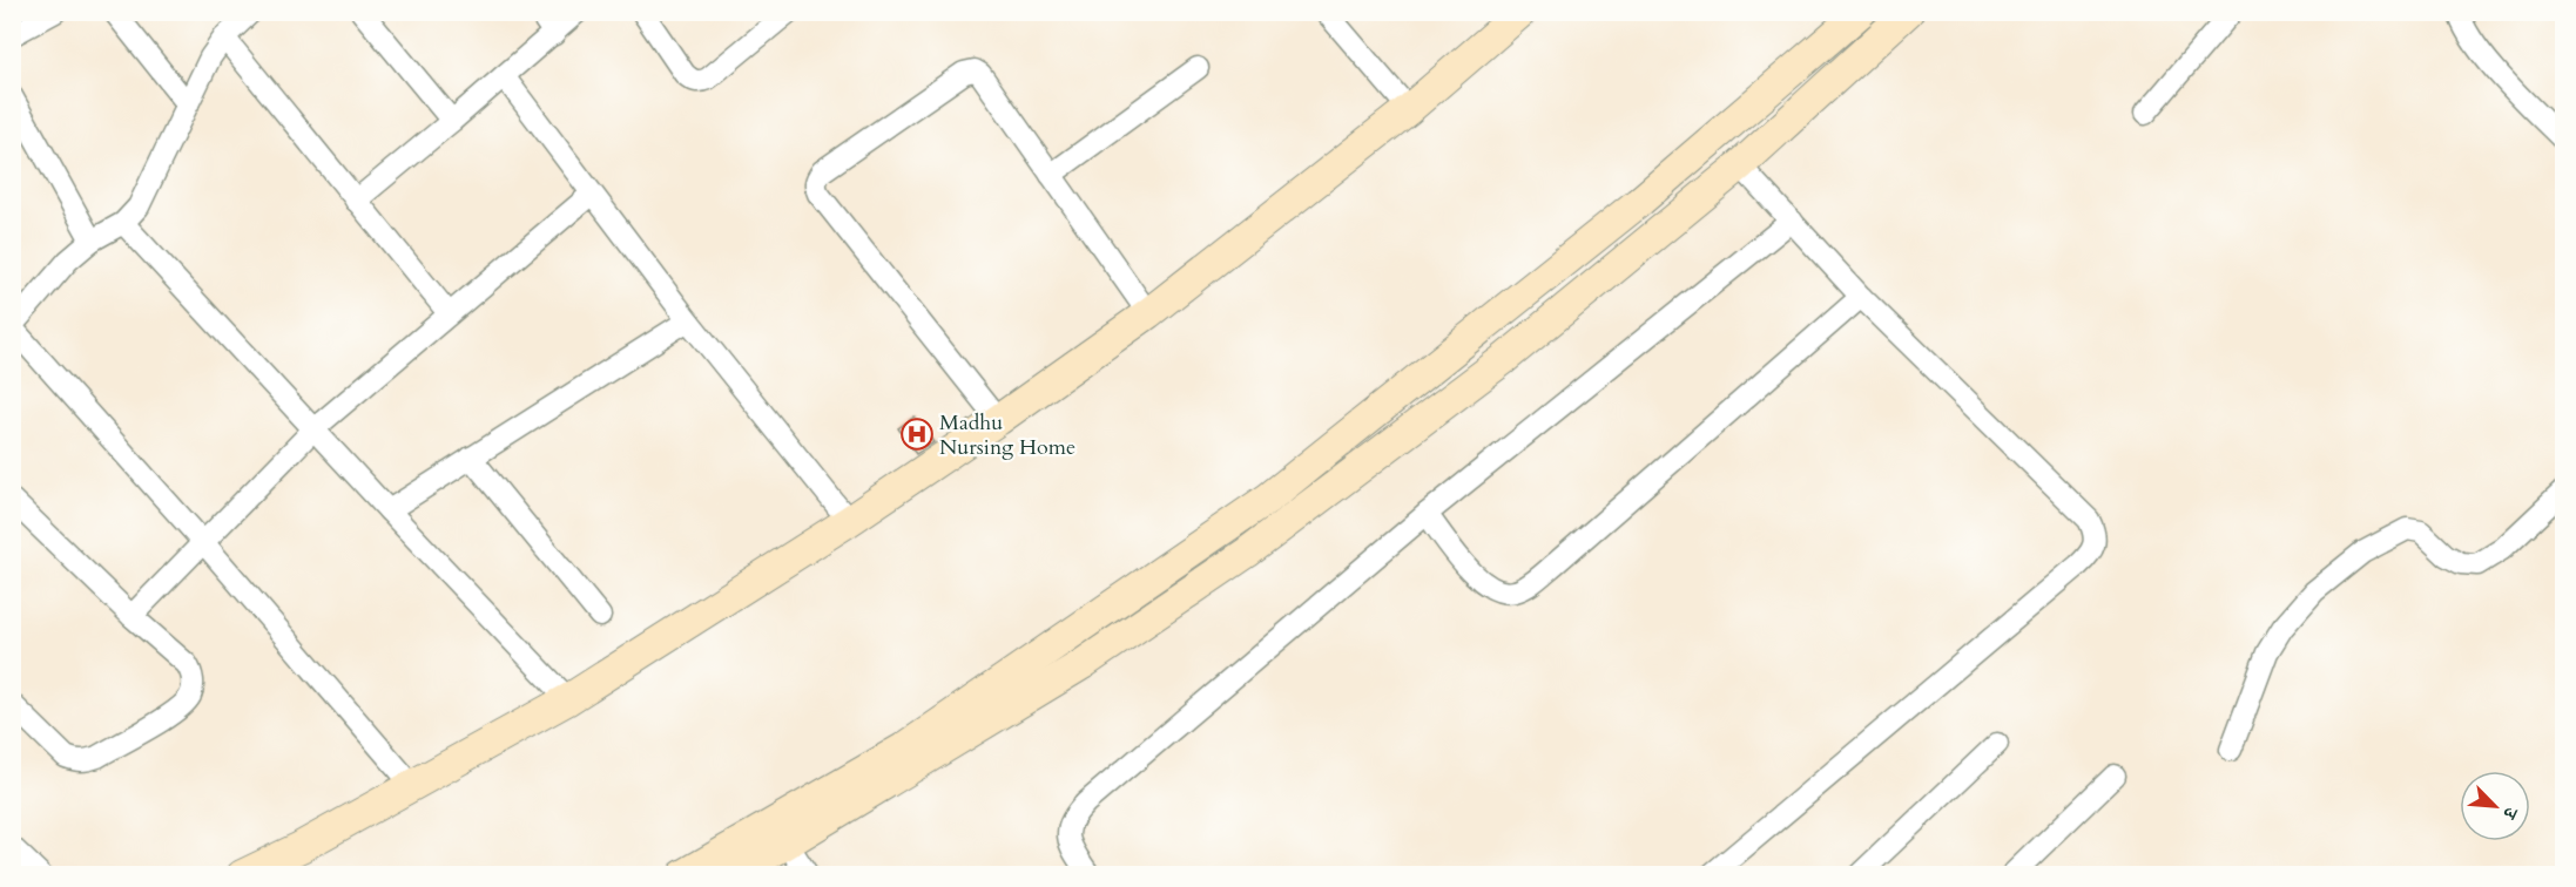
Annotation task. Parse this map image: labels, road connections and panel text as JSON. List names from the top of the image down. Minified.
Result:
{"places":{"hospital":["Madhu Nursing Home"]},"north":"bottom right"}
